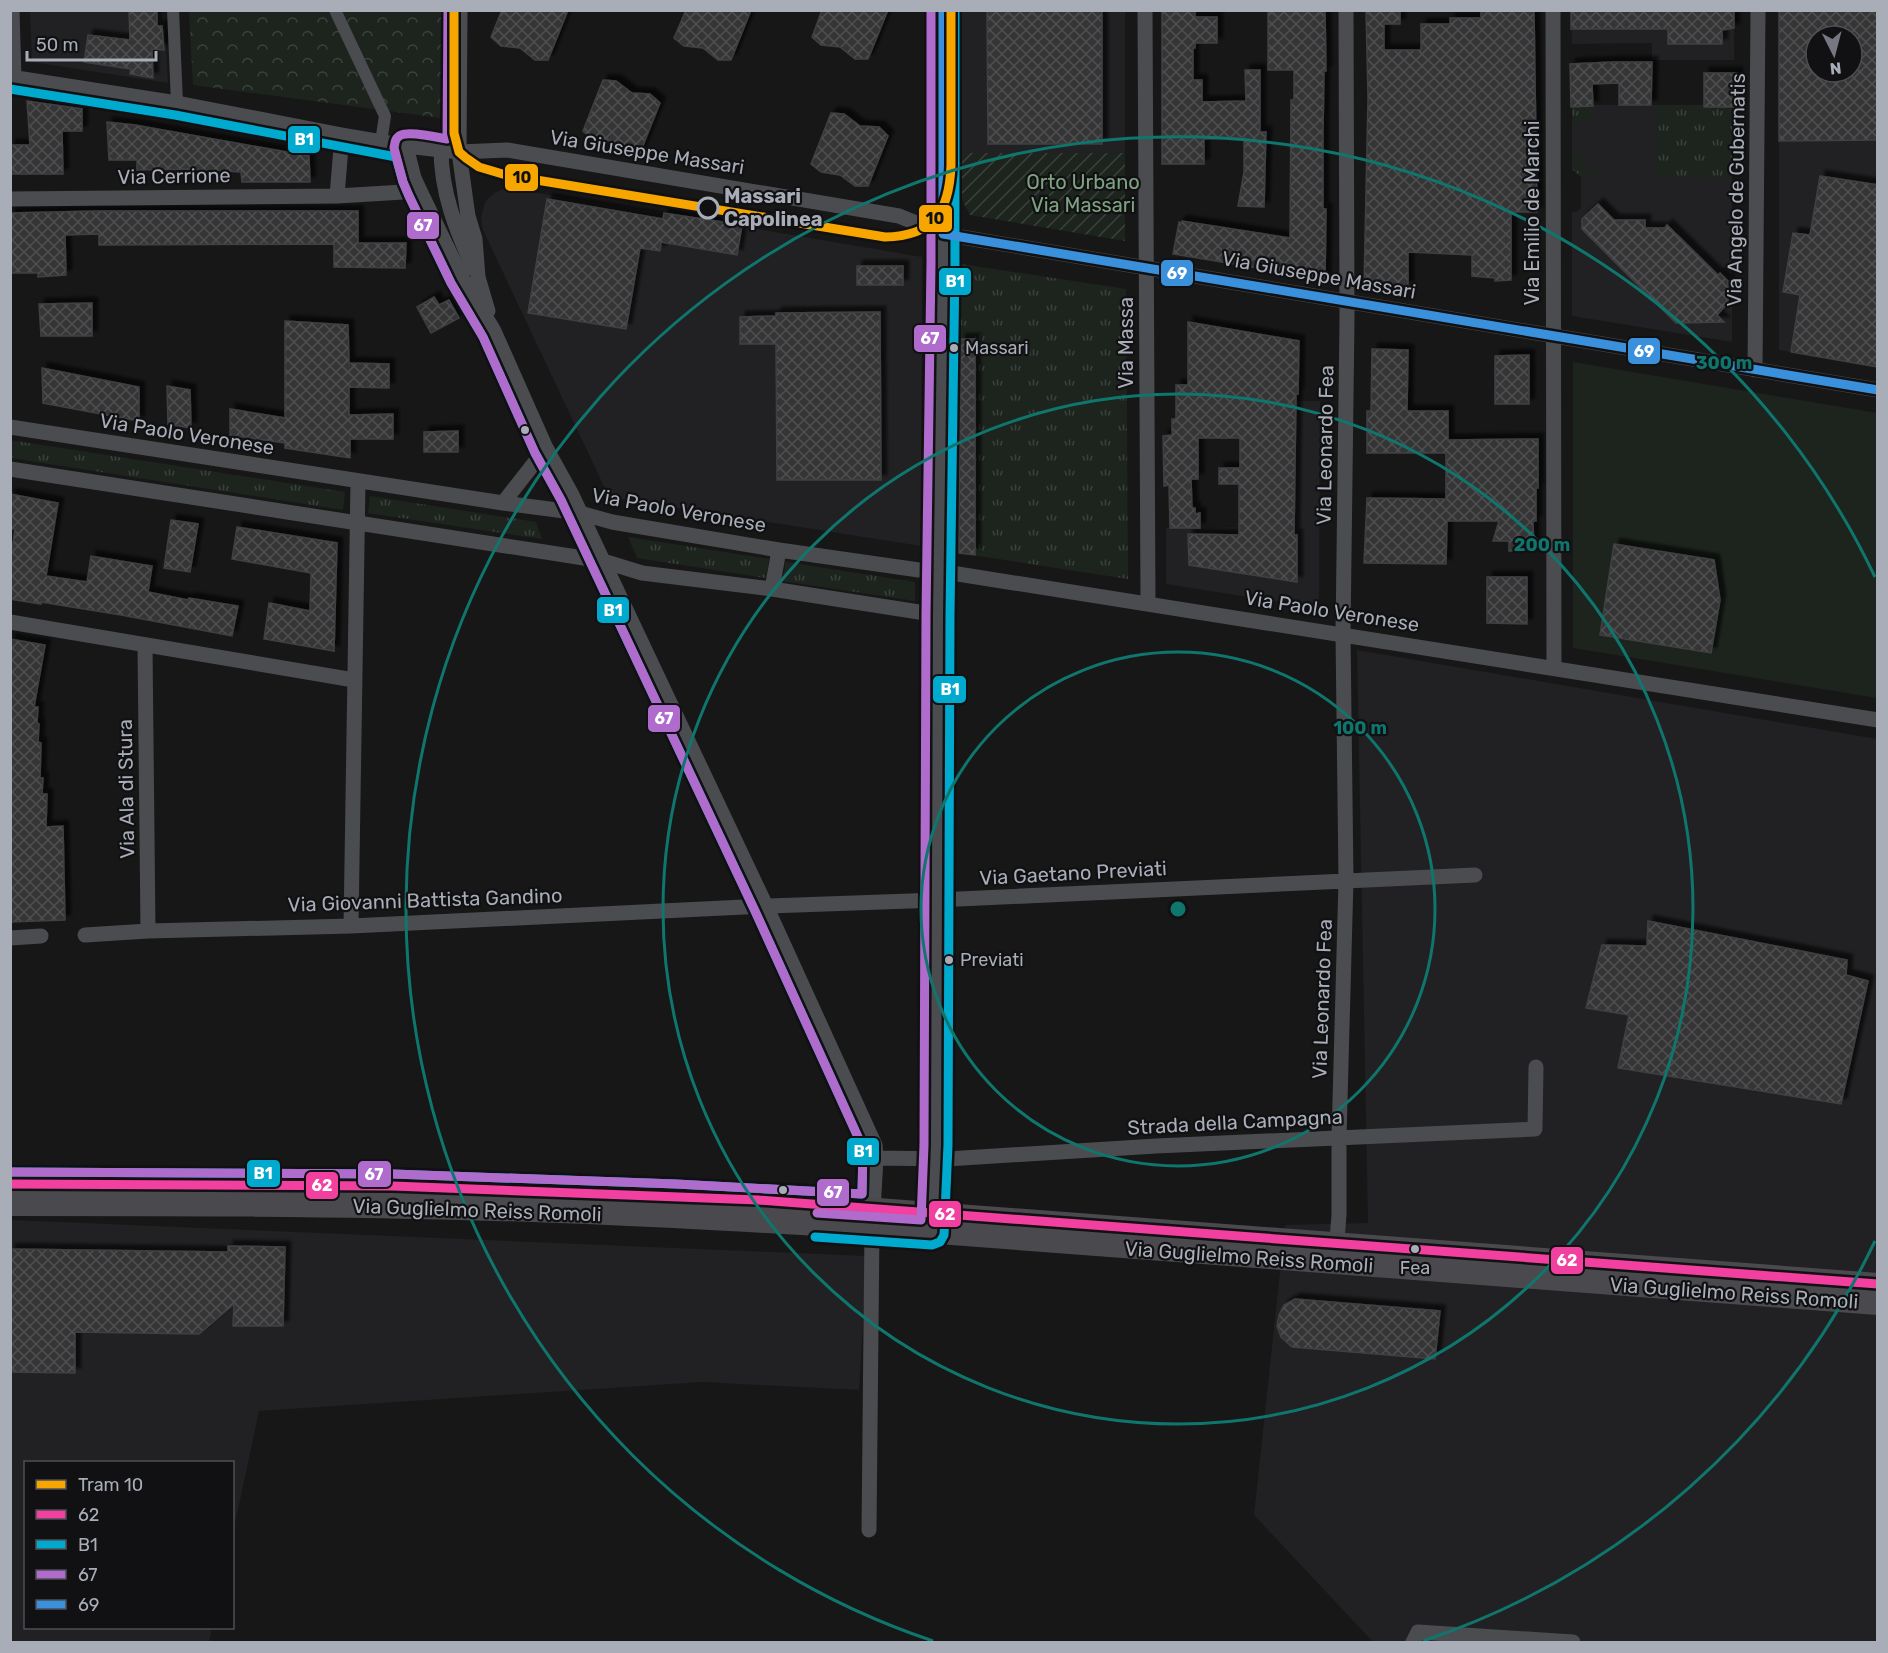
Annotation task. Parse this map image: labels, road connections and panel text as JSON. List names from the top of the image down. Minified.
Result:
{"streets":{"main road":["Via Guglielmo Reiss Romoli"],"street":["Via Giuseppe Massari","Via Cerrione","Via Angelo de Gubernatis","Via Emilio de Marchi","Via Massa","Via Paolo Veronese","Via Leonardo Fea","Via Ala di Stura","Via Gaetano Previati","Via Giovanni Battista Gandino","Strada della Campagna"]},"crossings":[["Via Giuseppe Massari","Via Angelo de Gubernatis"],["Via Giuseppe Massari","Via Emilio de Marchi"],["Via Giuseppe Massari","Via Massa"],["Via Giuseppe Massari","Via Leonardo Fea"],["Via Emilio de Marchi","Via Paolo Veronese"],["Via Massa","Via Paolo Veronese"],["Via Paolo Veronese","Via Leonardo Fea"],["Via Leonardo Fea","Via Gaetano Previati"],["Via Leonardo Fea","Strada della Campagna"],["Via Leonardo Fea","Via Guglielmo Reiss Romoli"],["Via Ala di Stura","Via Giovanni Battista Gandino"],["Via Gaetano Previati","Via Giovanni Battista Gandino"]],"parks":["Orto Urbano Via Massari"],"places":["Massari Capolinea","Massari","Previati","Fea"],"lines":["tram line 10","transit line B1","transit line 67","transit line 69","transit line 62"],"legend":["Tram 10","62","B1","67","69"],"scale_bar":"50 m","north":"bottom","rings":["300 m","200 m","100 m"]}
